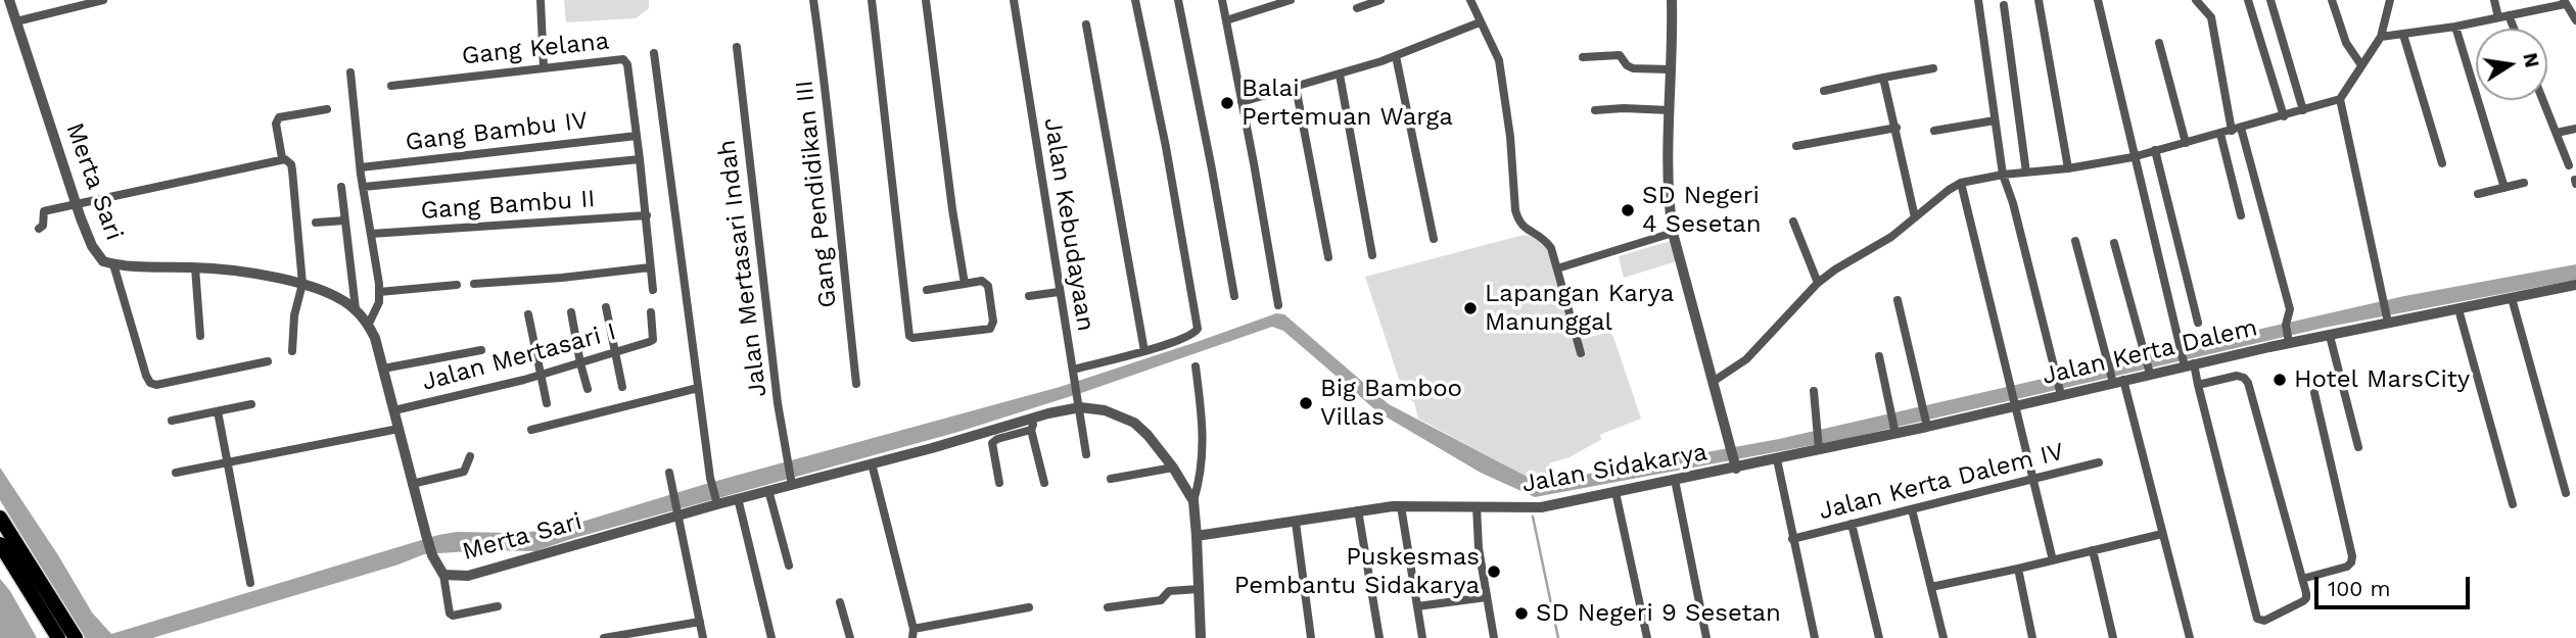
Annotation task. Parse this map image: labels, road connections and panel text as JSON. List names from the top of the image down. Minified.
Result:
{"streets":{"street":["Gang Kelana","Gang Bambu IV","Merta Sari","Gang Pendidikan III","Gang Bambu II","Jalan Kebudayaan","Jalan Mertasari Indah","Jalan Kerta Dalem","Jalan Mertasari I","Jalan Sidakarya","Jalan Kerta Dalem IV"]},"crossings":[["Gang Kelana","Gang Bambu IV"],["Gang Kelana","Gang Bambu II"],["Merta Sari","Jalan Kebudayaan"],["Merta Sari","Jalan Mertasari Indah"],["Merta Sari","Jalan Mertasari I"],["Merta Sari","Jalan Sidakarya"],["Jalan Kerta Dalem","Jalan Sidakarya"]],"places":["Balai Pertemuan Warga","SD Negeri 4 Sesetan","Lapangan Karya Manunggal","Hotel MarsCity","Big Bamboo Villas","Puskesmas Pembantu Sidakarya","SD Negeri 9 Sesetan"],"scale_bar":"100 m","north":"right"}
